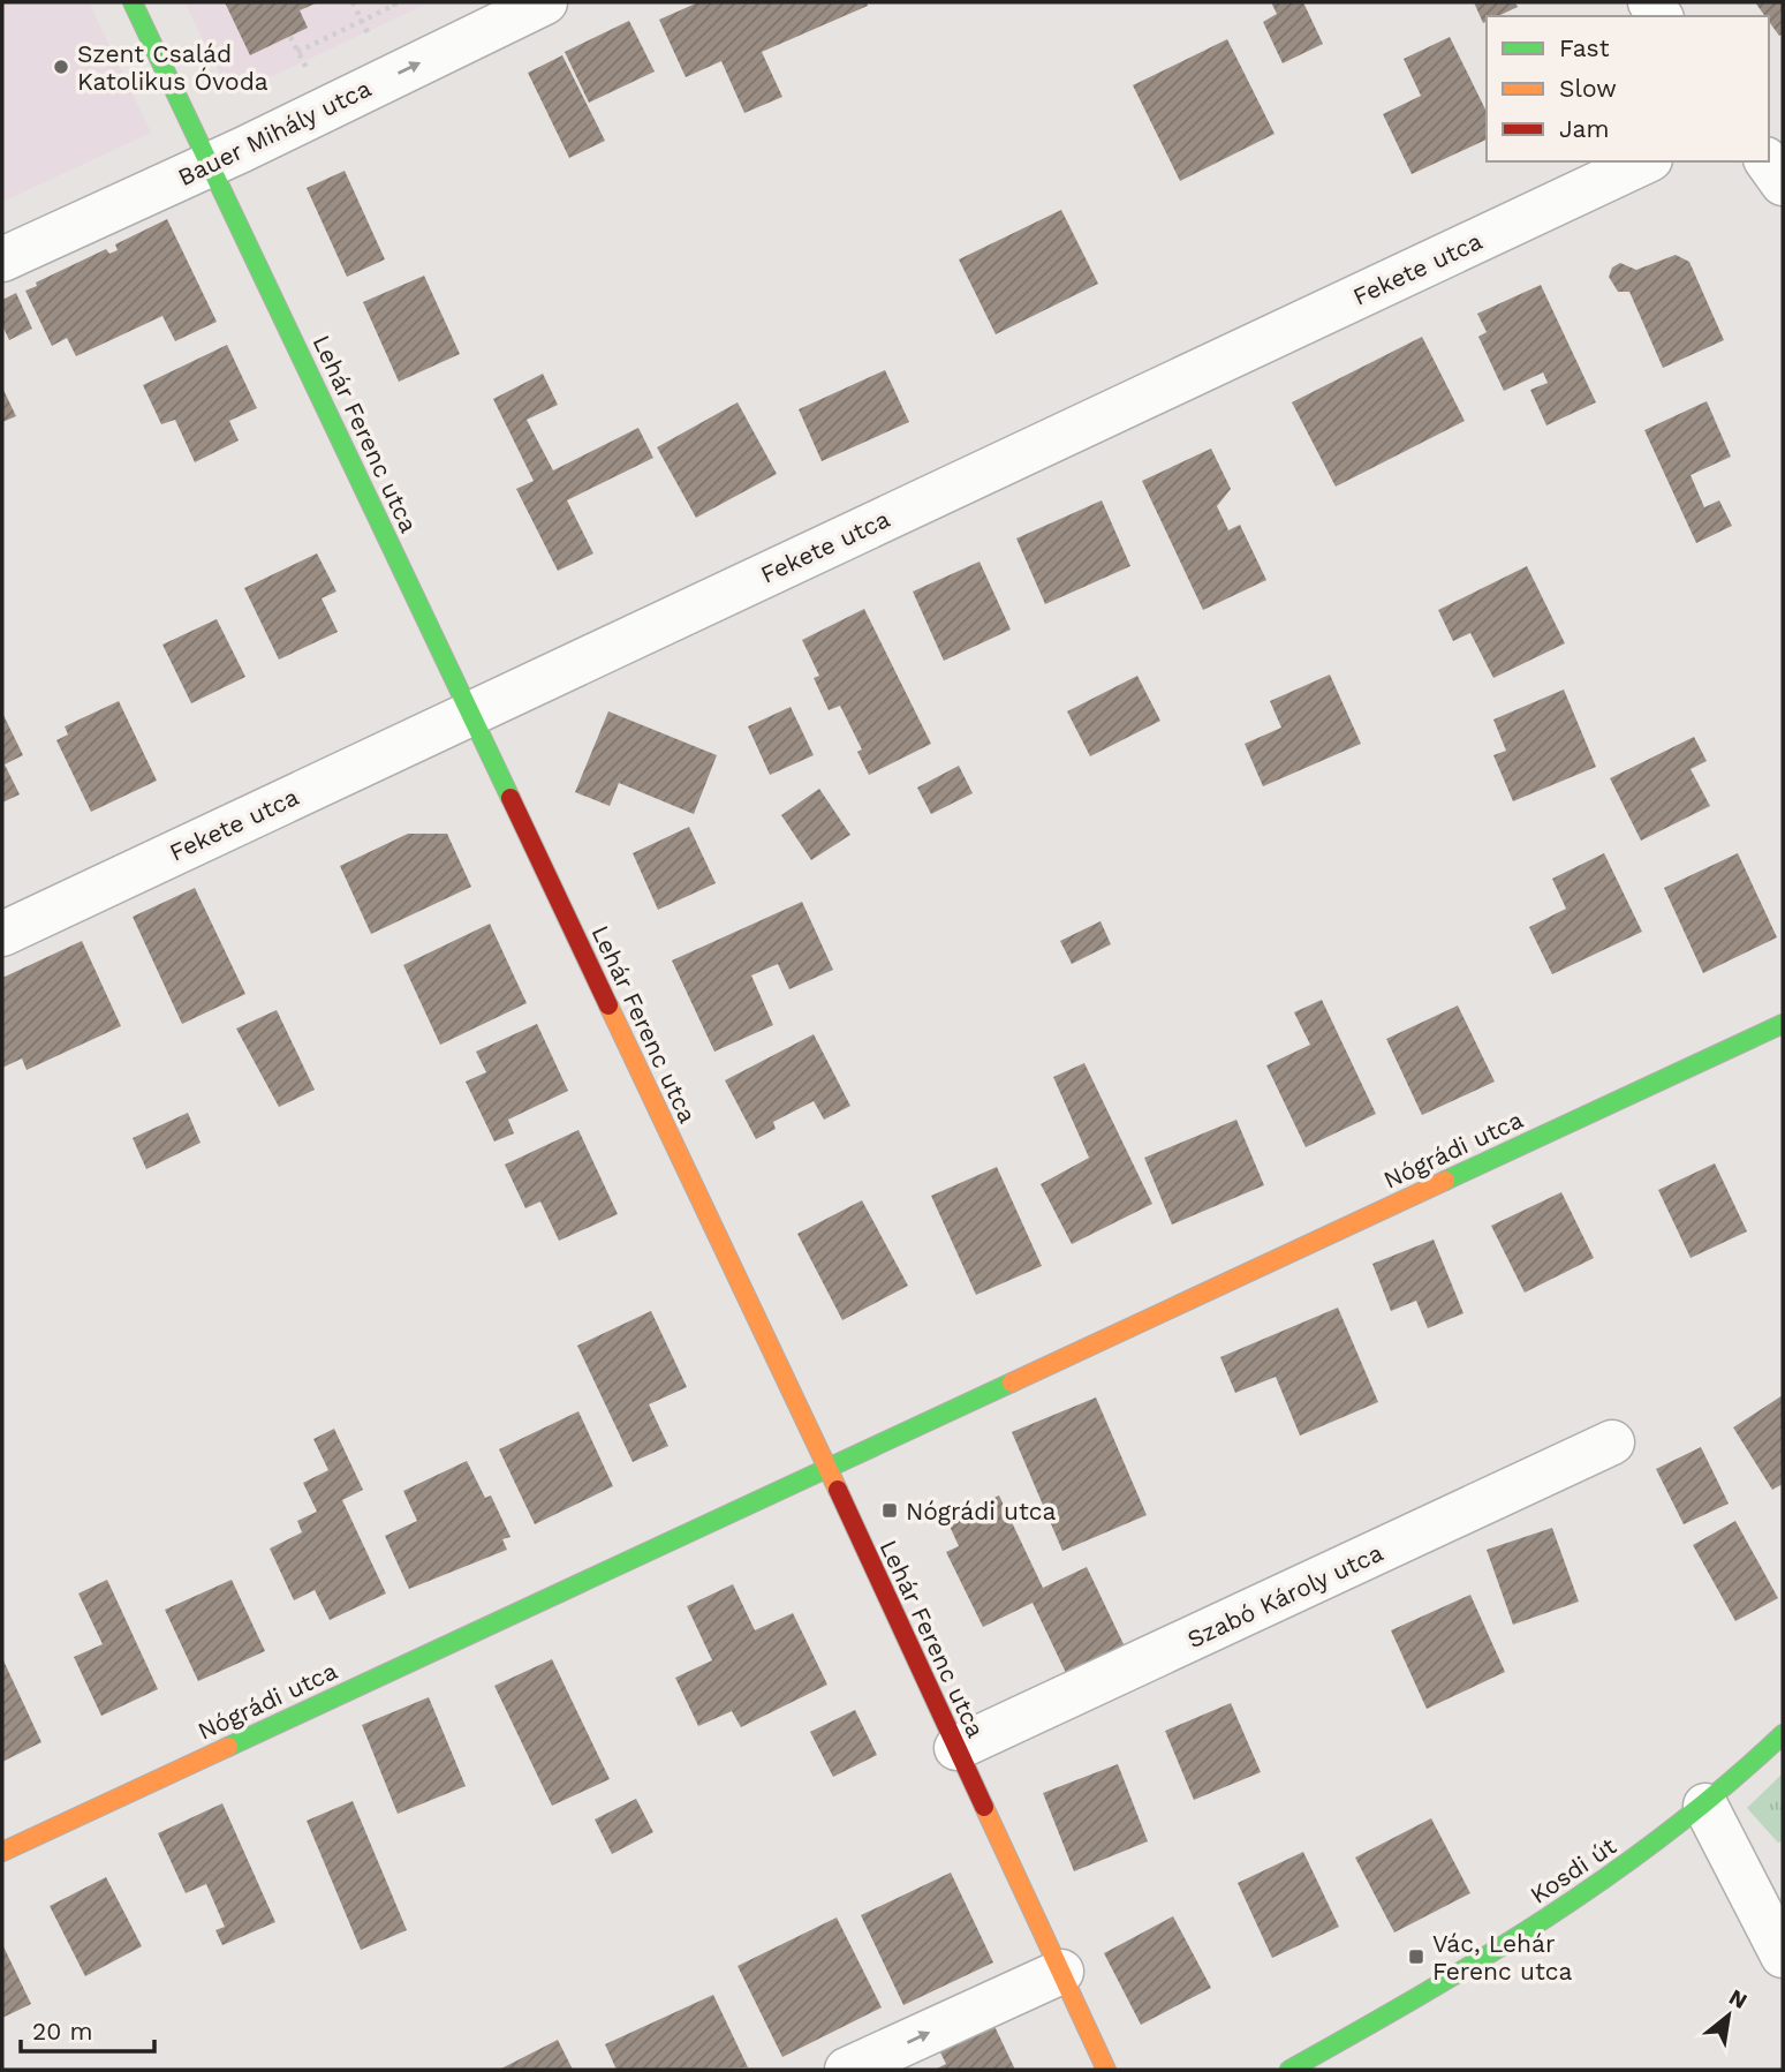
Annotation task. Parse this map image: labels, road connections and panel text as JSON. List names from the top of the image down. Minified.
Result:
{"streets":{"street":["Bauer Mihály utca","Fekete utca","Lehár Ferenc utca","Nógrádi utca","Szabó Károly utca","Kosdi út"]},"crossings":[["Bauer Mihály utca","Lehár Ferenc utca"],["Fekete utca","Lehár Ferenc utca"],["Lehár Ferenc utca","Nógrádi utca"],["Lehár Ferenc utca","Szabó Károly utca"]],"one_way":["Bauer Mihály utca"],"places":{"other":["Szent Család Katolikus Óvoda"],"transit":["Nógrádi utca","Vác, Lehár Ferenc utca"]},"legend":["Fast","Slow","Jam"],"scale_bar":"20 m","north":"top right"}
